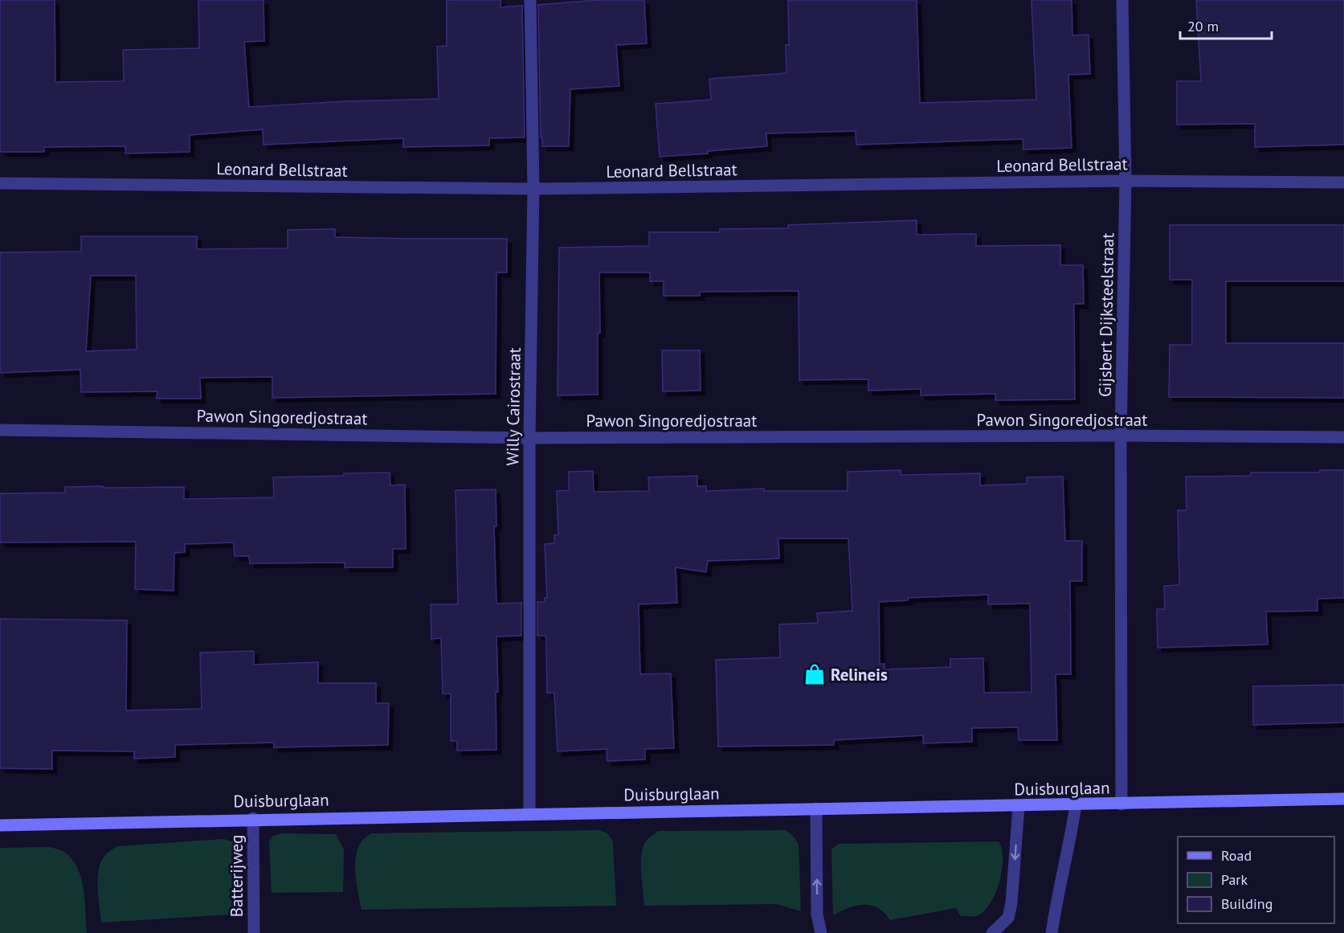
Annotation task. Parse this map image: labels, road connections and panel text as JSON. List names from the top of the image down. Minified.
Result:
{"streets":{"street":["Leonard Bellstraat","Gijsbert Dijksteelstraat","Willy Cairostraat","Pawon Singoredjostraat","Duisburglaan","Batterijweg"]},"crossings":[["Leonard Bellstraat","Gijsbert Dijksteelstraat"],["Leonard Bellstraat","Willy Cairostraat"],["Gijsbert Dijksteelstraat","Pawon Singoredjostraat"],["Gijsbert Dijksteelstraat","Duisburglaan"],["Willy Cairostraat","Pawon Singoredjostraat"],["Willy Cairostraat","Duisburglaan"],["Duisburglaan","Batterijweg"]],"places":{"shop":["Relineis"]},"legend":["Road","Park","Building"],"scale_bar":"20 m"}
